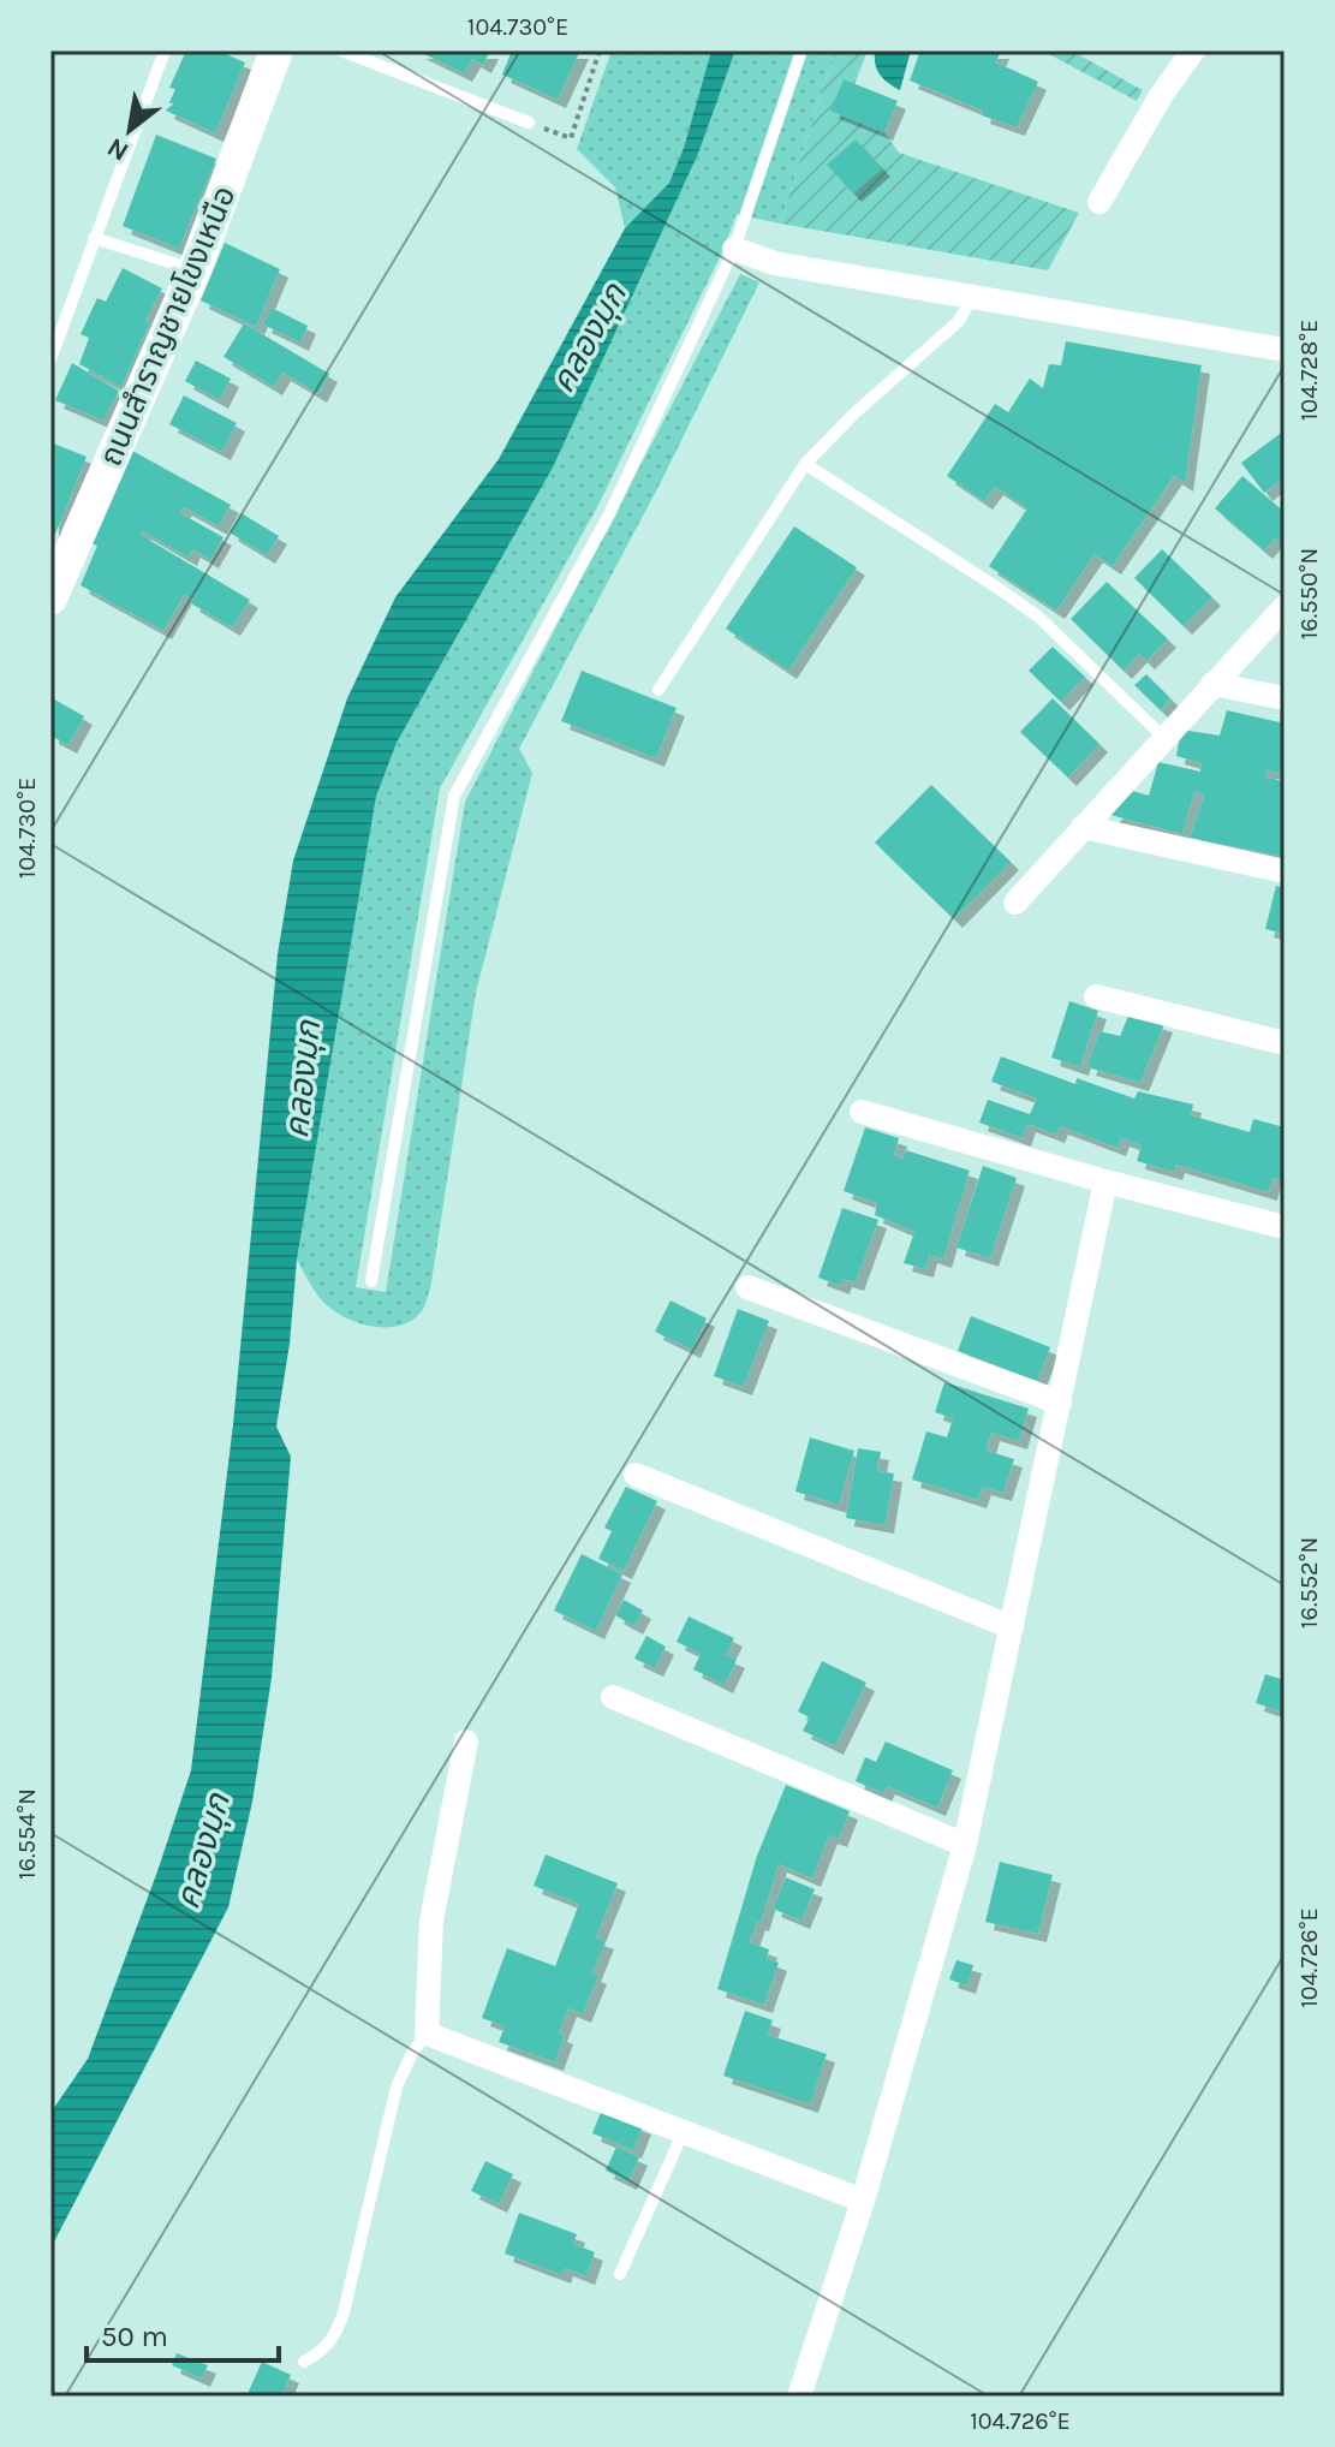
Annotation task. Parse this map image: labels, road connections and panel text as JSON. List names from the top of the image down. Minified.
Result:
{"streets":{"street":["ถนนสำราญชายโขงเหนือ"]},"water":["คลองมุก"],"scale_bar":"50 m","north":"bottom left","coordinates":["104.730°E","104.728°E","16.550°N","16.552°N","16.554°N","104.726°E"]}
